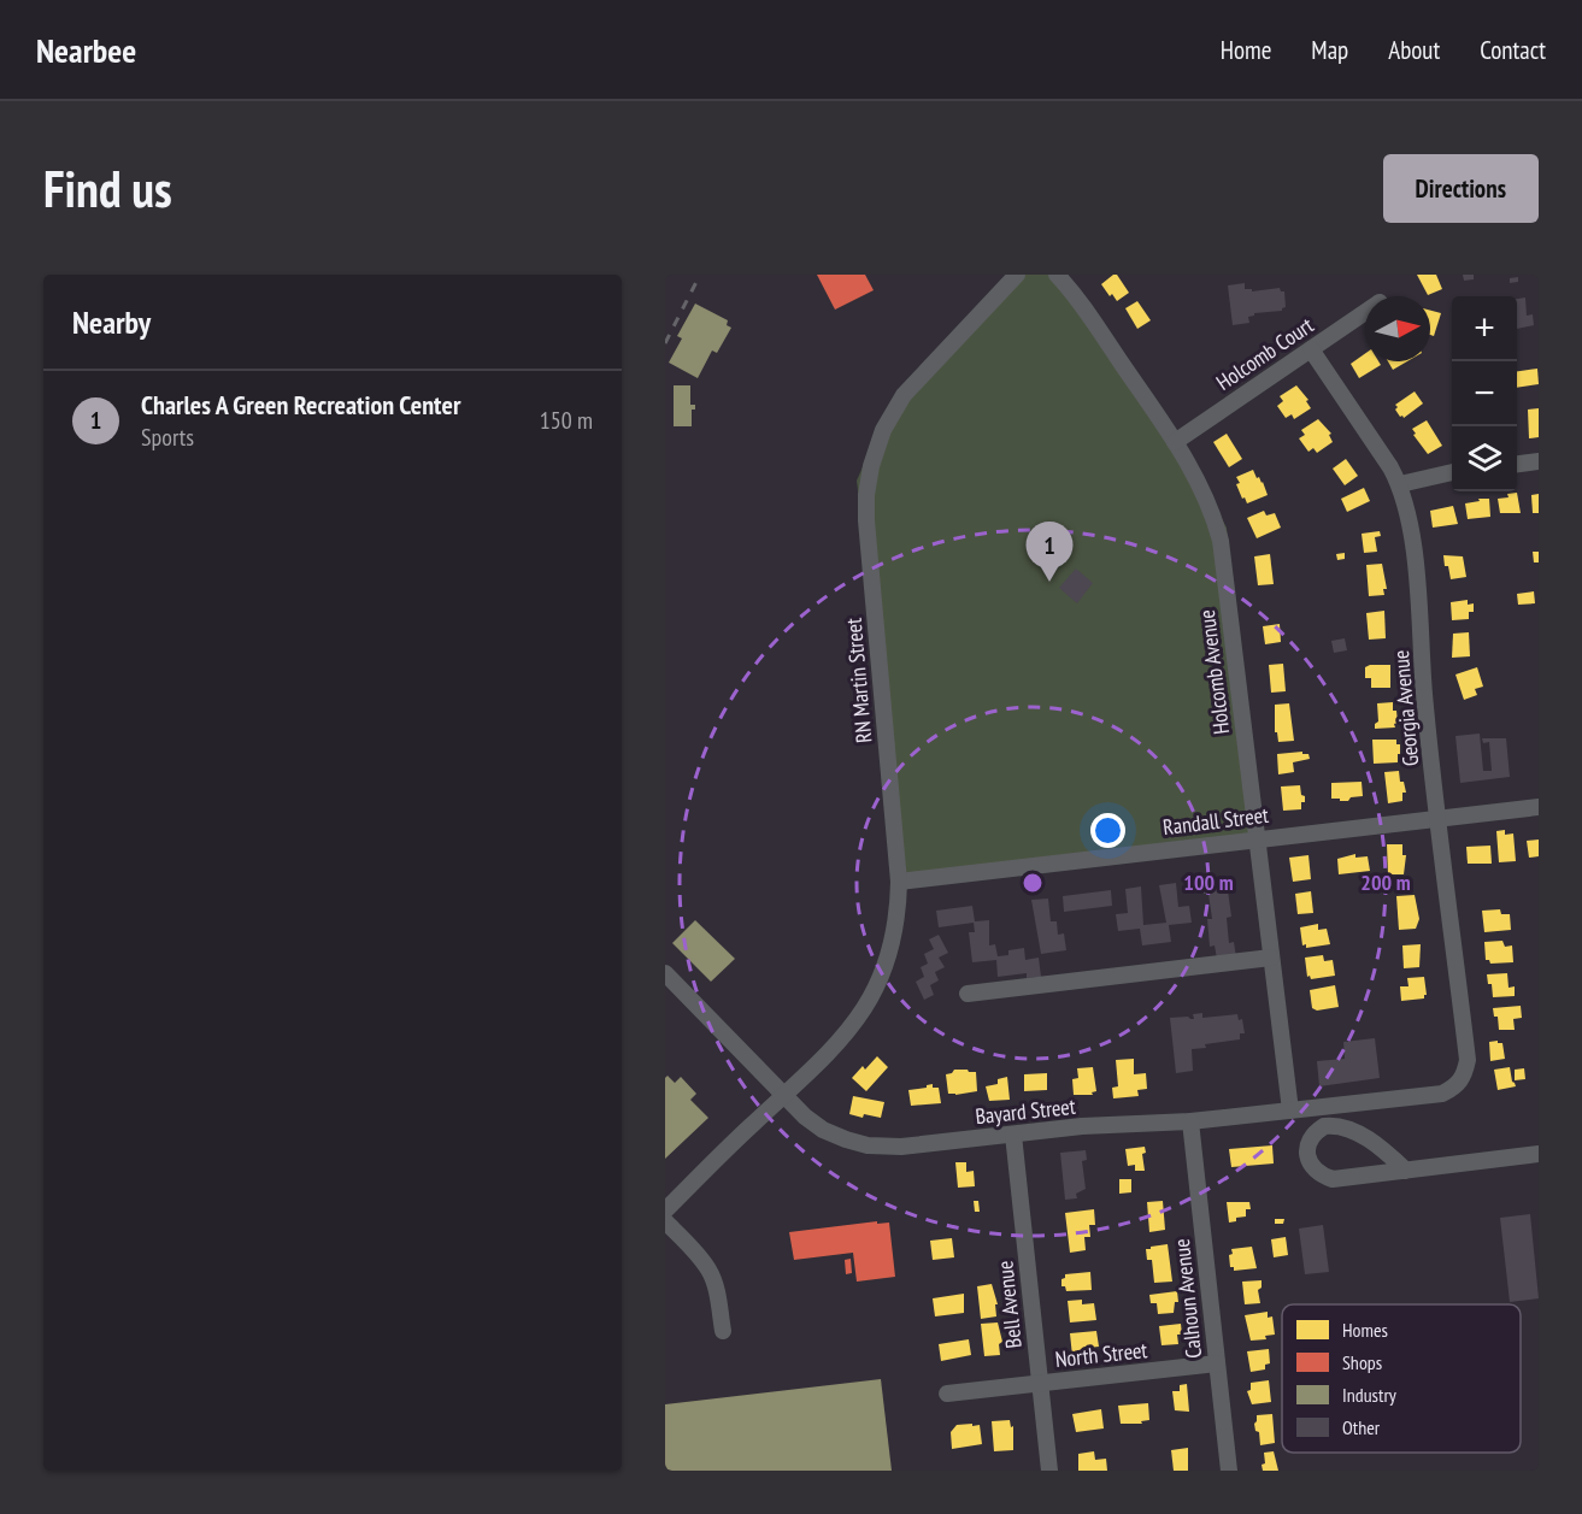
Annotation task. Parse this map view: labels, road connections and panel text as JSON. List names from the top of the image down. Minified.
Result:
{"streets":{"street":["Holcomb Court","Holcomb Avenue","RN Martin Street","Georgia Avenue","Randall Street","Bayard Street","Calhoun Avenue","Bell Avenue","North Street"]},"crossings":[["Holcomb Court","Holcomb Avenue"],["Holcomb Court","Georgia Avenue"],["Holcomb Avenue","Randall Street"],["Holcomb Avenue","Bayard Street"],["RN Martin Street","Randall Street"],["RN Martin Street","Bayard Street"],["Georgia Avenue","Randall Street"],["Georgia Avenue","Bayard Street"],["Bayard Street","Calhoun Avenue"],["Bayard Street","Bell Avenue"],["Calhoun Avenue","North Street"],["Bell Avenue","North Street"]],"legend":["Homes","Shops","Industry","Other"],"north":"right","page":{"header":"Nearbee","nav":["Home","Map","About","Contact"],"buttons":"Directions","title":"Find us","heading":"Nearby","map_buttons":["+","−"],"list":[{"mark":"1","name":"Charles A Green Recreation Center","note":"Sports","value":"150 m"}],"pins":"1"},"rings":["100 m","200 m"]}
